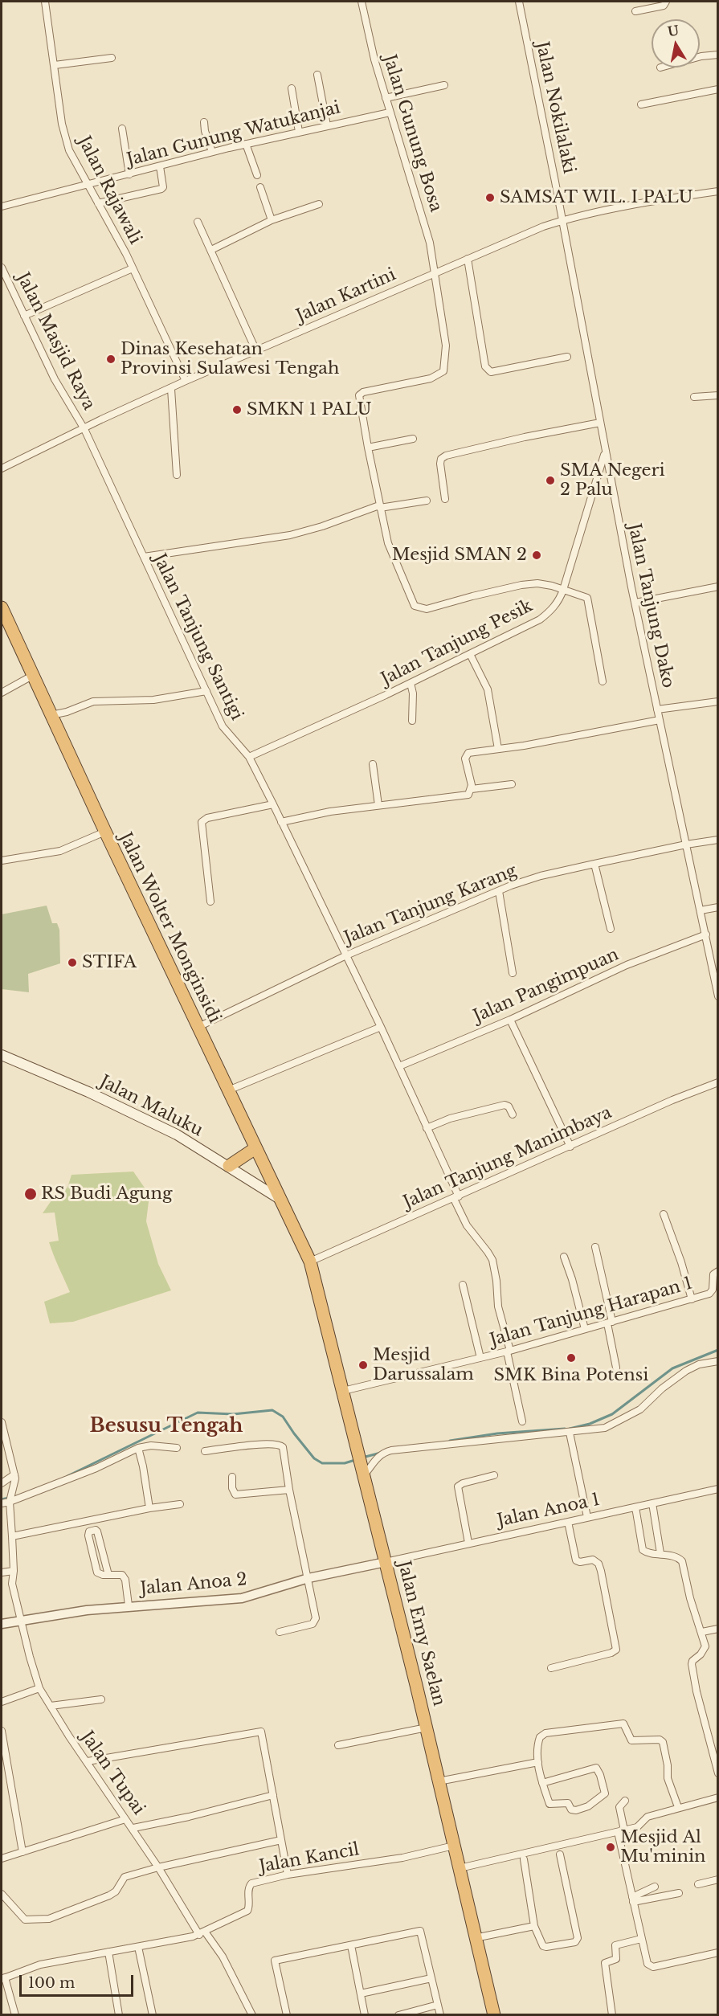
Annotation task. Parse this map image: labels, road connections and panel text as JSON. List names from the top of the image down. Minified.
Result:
{"streets":{"highway":["Jalan Wolter Monginsidi","Jalan Emy Saelan"],"main road":["Jalan Maluku"],"street":["Jalan Nokilalaki","Jalan Gunung Bosa","Jalan Gunung Watukanjai","Jalan Rajawali","Jalan Kartini","Jalan Masjid Raya","Jalan Tanjung Dako","Jalan Tanjung Santigi","Jalan Tanjung Pesik","Jalan Tanjung Karang","Jalan Pangimpuan","Jalan Tanjung Manimbaya","Jalan Tanjung Harapan 1","Jalan Anoa 1","Jalan Anoa 2","Jalan Tupai","Jalan Kancil"]},"crossings":[["Jalan Nokilalaki","Jalan Kartini"],["Jalan Nokilalaki","Jalan Tanjung Dako"],["Jalan Gunung Bosa","Jalan Gunung Watukanjai"],["Jalan Gunung Bosa","Jalan Kartini"],["Jalan Gunung Watukanjai","Jalan Rajawali"],["Jalan Rajawali","Jalan Kartini"],["Jalan Kartini","Jalan Masjid Raya"],["Jalan Kartini","Jalan Tanjung Dako"],["Jalan Kartini","Jalan Tanjung Santigi"],["Jalan Masjid Raya","Jalan Tanjung Santigi"],["Jalan Tanjung Dako","Jalan Tanjung Pesik"],["Jalan Tanjung Dako","Jalan Tanjung Karang"],["Jalan Tanjung Dako","Jalan Pangimpuan"],["Jalan Tanjung Santigi","Jalan Tanjung Pesik"],["Jalan Tanjung Santigi","Jalan Tanjung Karang"],["Jalan Tanjung Karang","Jalan Wolter Monginsidi"],["Jalan Wolter Monginsidi","Jalan Maluku"],["Jalan Wolter Monginsidi","Jalan Tanjung Manimbaya"],["Jalan Wolter Monginsidi","Jalan Emy Saelan"],["Jalan Tanjung Manimbaya","Jalan Emy Saelan"],["Jalan Tanjung Harapan 1","Jalan Emy Saelan"],["Jalan Anoa 1","Jalan Anoa 2"],["Jalan Anoa 1","Jalan Emy Saelan"],["Jalan Anoa 2","Jalan Emy Saelan"],["Jalan Anoa 2","Jalan Tupai"],["Jalan Emy Saelan","Jalan Kancil"],["Jalan Tupai","Jalan Kancil"]],"districts":["Besusu Tengah"],"places":["SAMSAT WIL. I PALU","Dinas Kesehatan Provinsi Sulawesi Tengah","SMKN 1 PALU","SMA Negeri 2 Palu","Mesjid SMAN 2","STIFA","RS Budi Agung","SMK Bina Potensi","Mesjid Darussalam","Mesjid Al Mu'minin"],"scale_bar":"100 m","north":"top"}
